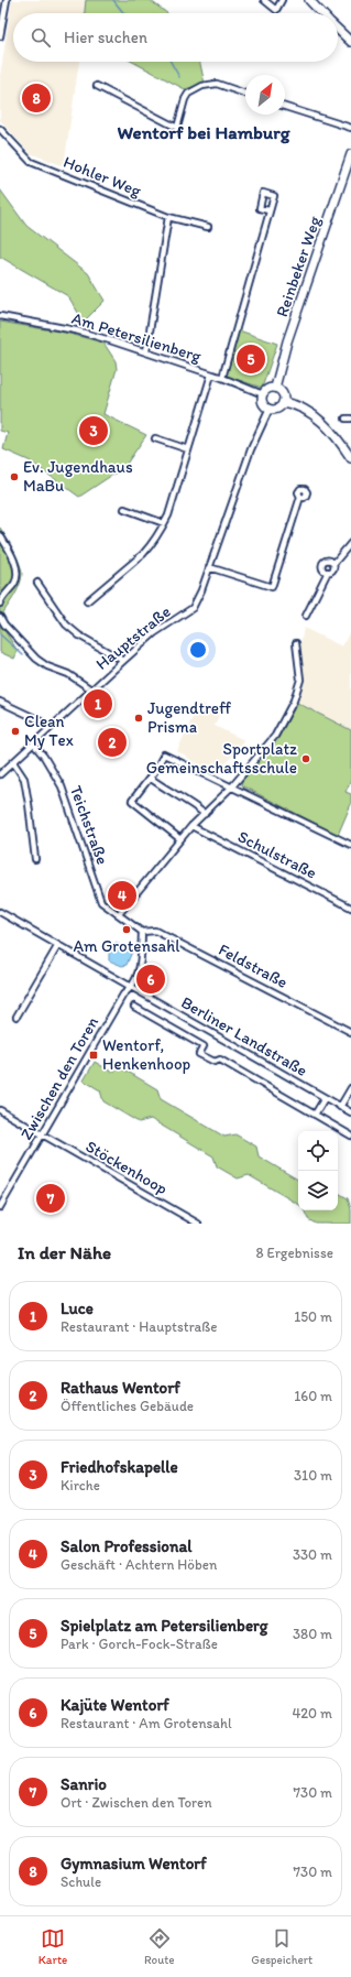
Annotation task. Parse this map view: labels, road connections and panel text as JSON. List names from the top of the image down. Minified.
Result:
{"streets":{"main road":["Reinbeker Weg"],"street":["Hohler Weg","Am Petersilienberg","Hauptstraße","Teichstraße","Schulstraße","Feldstraße","Berliner Landstraße","Zwischen den Toren","Stöckenhoop"]},"crossings":[["Reinbeker Weg","Am Petersilienberg"],["Hauptstraße","Teichstraße"],["Berliner Landstraße","Zwischen den Toren"],["Zwischen den Toren","Stöckenhoop"]],"districts":["Wentorf bei Hamburg"],"places":{"other":["Ev. Jugendhaus MaBu","Jugendtreff Prisma","Clean My Tex","Sportplatz Gemeinschaftsschule","Am Grotensahl"],"transit":["Wentorf, Henkenhoop"]},"north":"top right","page":{"search":"Hier suchen","pins":["8","5","3","1","2","4","6","7"],"heading":["In der Nähe","8 Ergebnisse"],"list":[{"mark":"1","name":"Luce","note":"Restaurant · Hauptstraße","value":"150 m"},{"mark":"2","name":"Rathaus Wentorf","note":"Öffentliches Gebäude","value":"160 m"},{"mark":"3","name":"Friedhofskapelle","note":"Kirche","value":"310 m"},{"mark":"4","name":"Salon Professional","note":"Geschäft · Achtern Höben","value":"330 m"},{"mark":"5","name":"Spielplatz am Petersilienberg","note":"Park · Gorch-Fock-Straße","value":"380 m"},{"mark":"6","name":"Kajüte Wentorf","note":"Restaurant · Am Grotensahl","value":"420 m"},{"mark":"7","name":"Sanrio","note":"Ort · Zwischen den Toren","value":"730 m"},{"mark":"8","name":"Gymnasium Wentorf","note":"Schule","value":"730 m"}],"nav":["Karte","Route","Gespeichert"]}}
